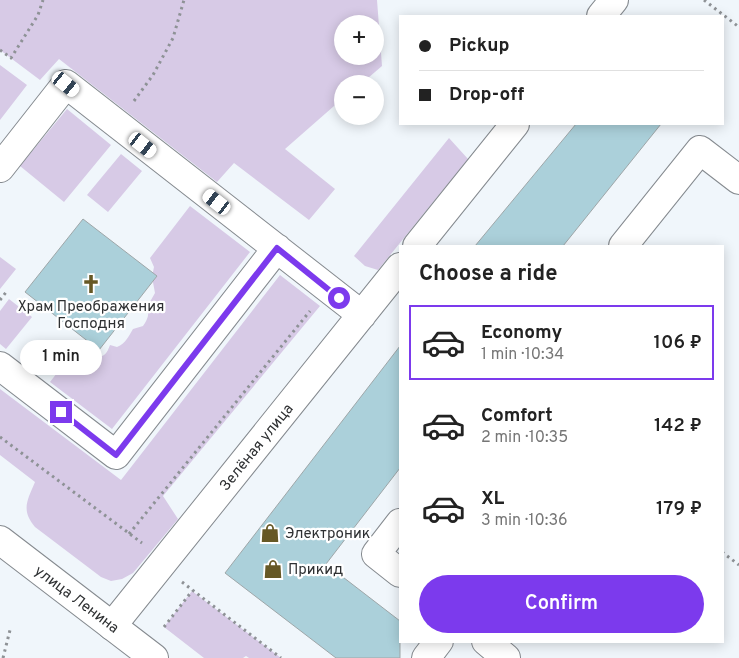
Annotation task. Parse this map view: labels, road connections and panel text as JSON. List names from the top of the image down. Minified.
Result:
{"streets":{"street":["Зелёная улица","улица Ленина"]},"crossings":[["Зелёная улица","улица Ленина"]],"places":{"church":["Храм Преображения Господня"],"shop":["Электроник","Прикид"]},"page":{"map_buttons":["+","−"],"banner":["Pickup","Drop-off"],"heading":"Choose a ride","list":[{"name":"Economy","note":"1 min · 10:34","value":"106 ₽"},{"name":"Comfort","note":"2 min · 10:35","value":"142 ₽"},{"name":"XL","note":"3 min · 10:36","value":"179 ₽"}],"bubble":"1 min","buttons":"Confirm"}}
